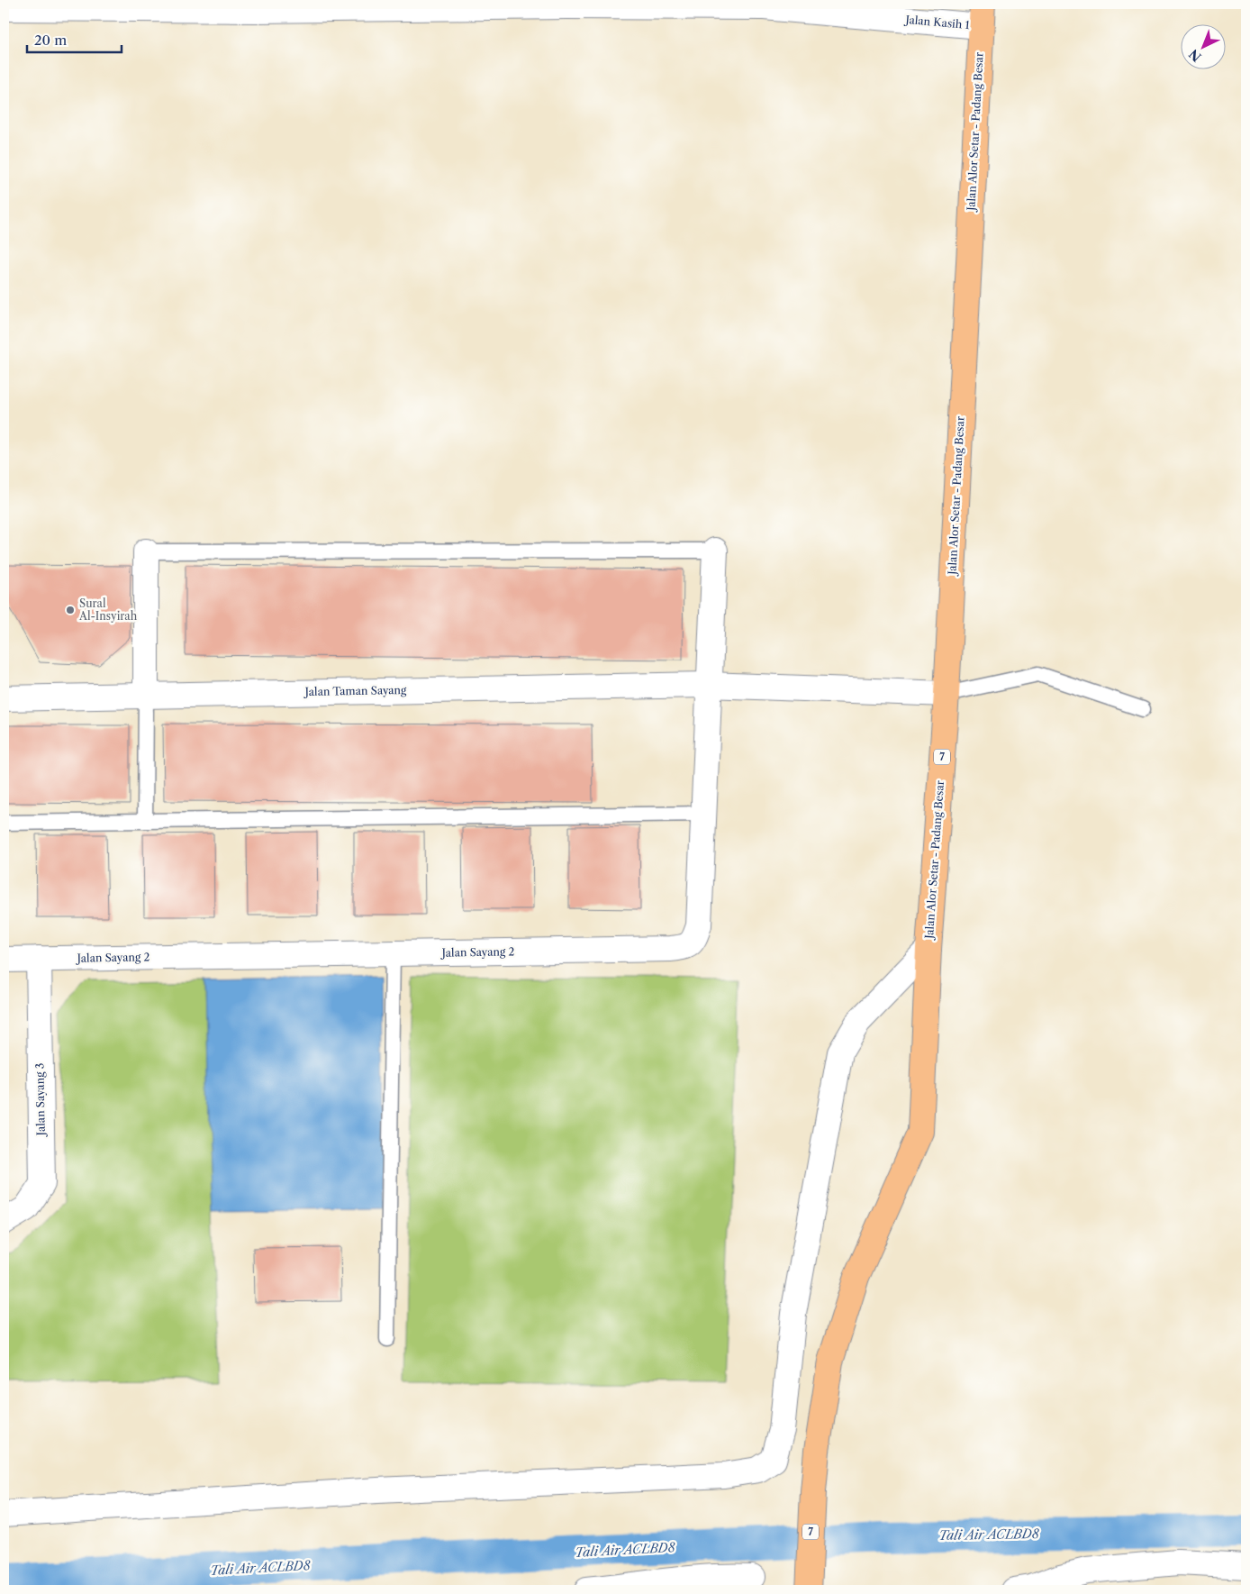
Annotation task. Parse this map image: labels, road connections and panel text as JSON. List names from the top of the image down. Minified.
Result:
{"streets":{"main road":["Jalan Alor Setar - Padang Besar","7"],"street":["Jalan Kasih 1","Jalan Taman Sayang","Jalan Sayang 2","Jalan Sayang 3"]},"crossings":[["Jalan Kasih 1","Jalan Alor Setar - Padang Besar"],["Jalan Alor Setar - Padang Besar","Jalan Taman Sayang"],["Jalan Taman Sayang","Jalan Sayang 2"],["Jalan Sayang 2","Jalan Sayang 3"]],"water":["Tali Air ACLBD8"],"places":["Sural Al-Insyirah"],"scale_bar":"20 m","north":"bottom left"}
